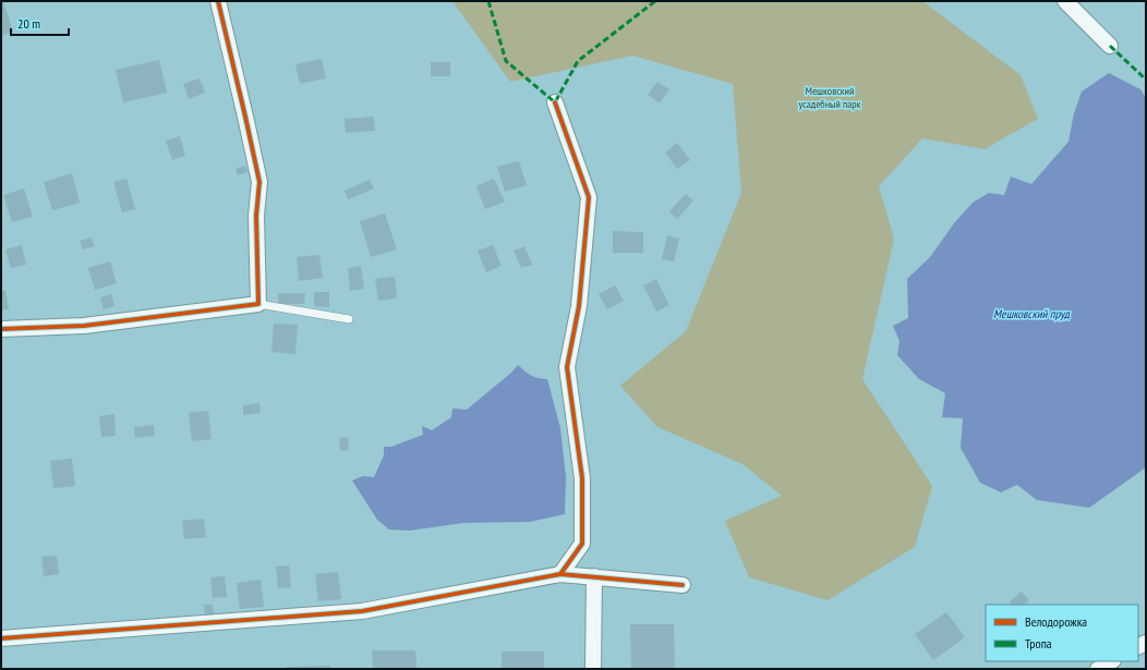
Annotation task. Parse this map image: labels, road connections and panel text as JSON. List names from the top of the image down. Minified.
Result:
{"water":["Мешковский пруд"],"parks":["Мешковский усадебный парк"],"legend":["Велодорожка","Тропа"],"scale_bar":"20 m"}
